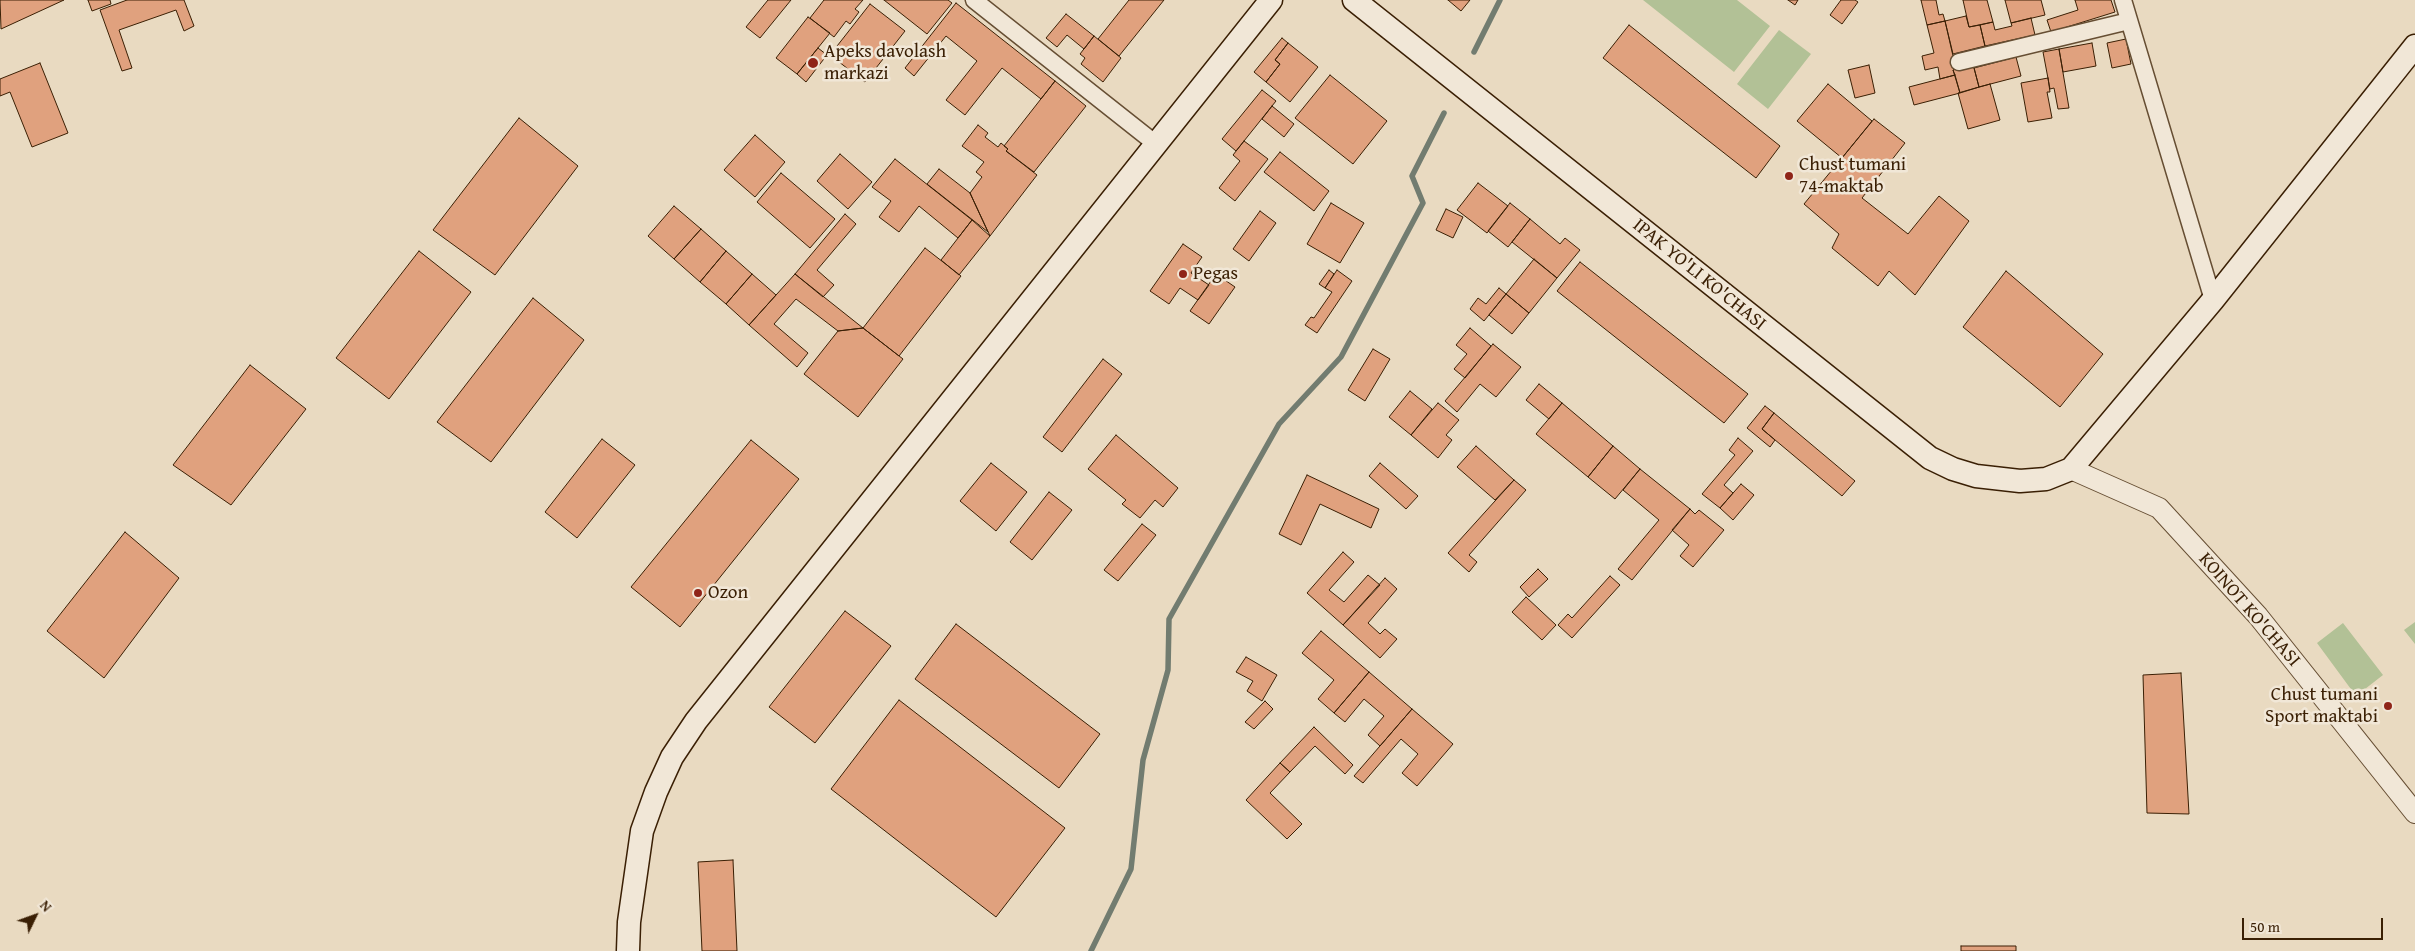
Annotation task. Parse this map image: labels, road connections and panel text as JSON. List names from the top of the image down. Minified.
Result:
{"streets":{"main road":["IPAK YO'LI KO'CHASI"],"street":["KOINOT KO'CHASI"]},"crossings":[["IPAK YO'LI KO'CHASI","KOINOT KO'CHASI"]],"places":["Apeks davolash markazi","Chust tumani 74-maktab","Pegas","Ozon","Chust tumani Sport maktabi"],"scale_bar":"50 m","north":"top right"}
